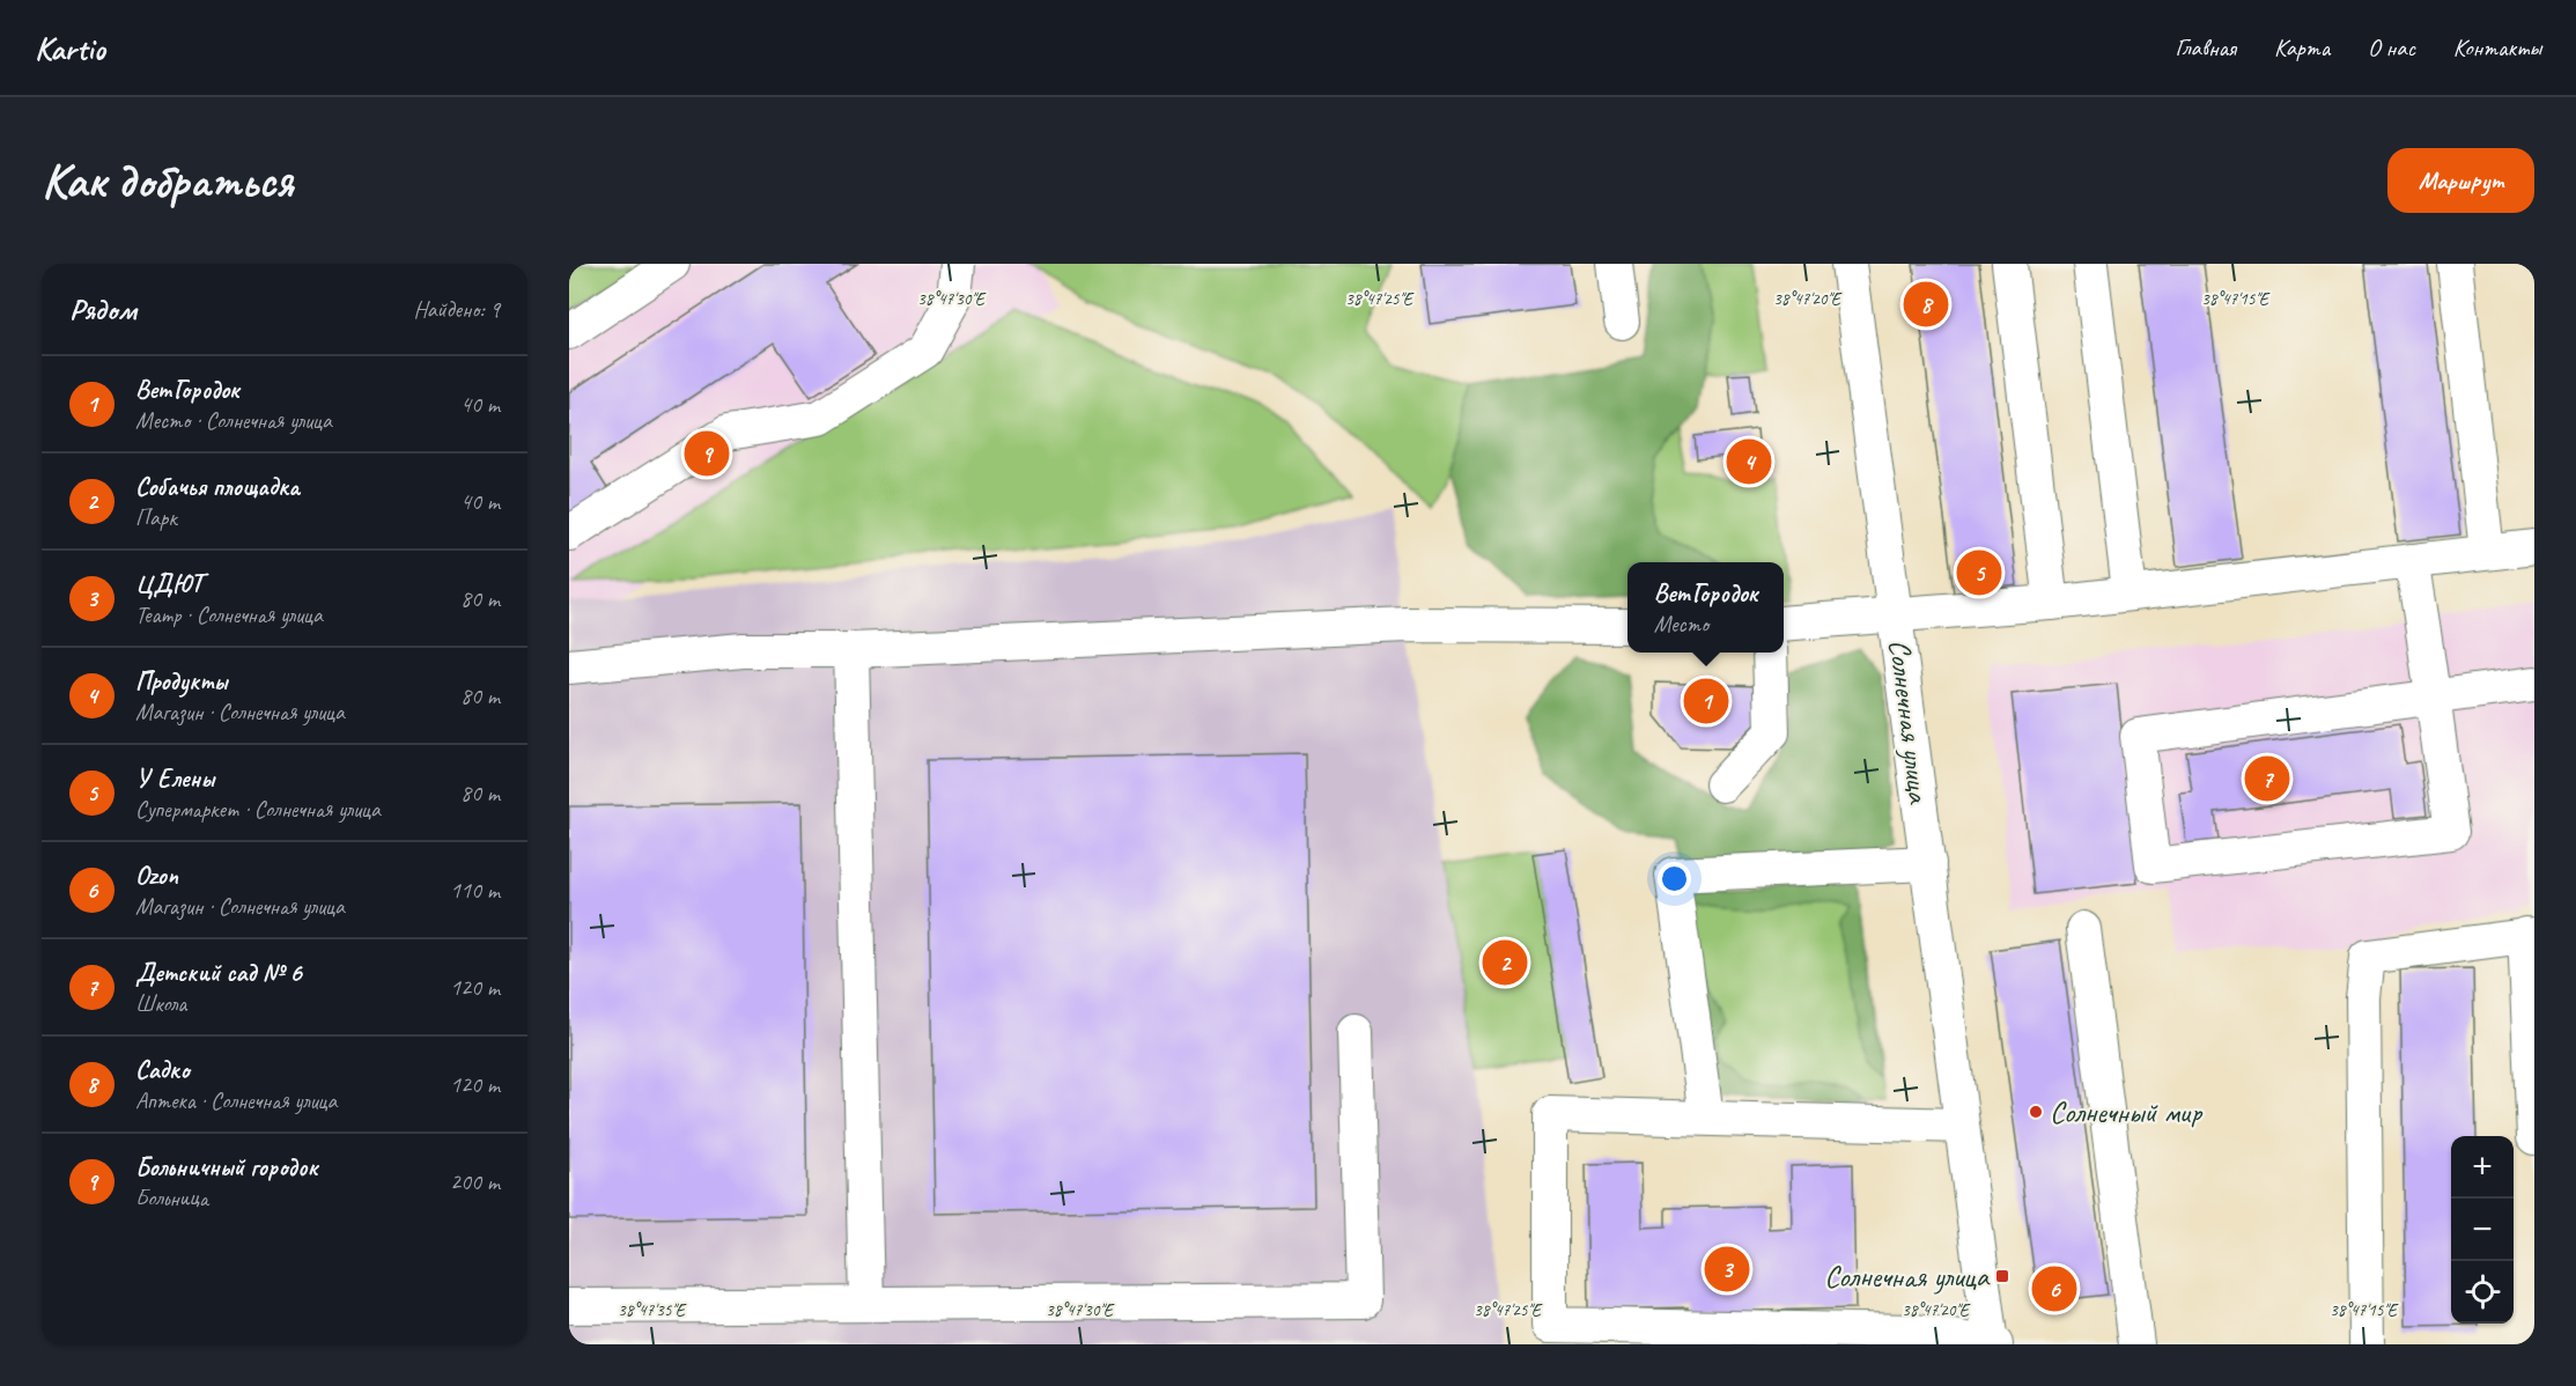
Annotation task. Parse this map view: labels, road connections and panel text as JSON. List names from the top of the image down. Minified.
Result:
{"streets":{"street":["Солнечная улица"]},"places":{"other":["Солнечный мир"],"transit":["Солнечная улица"]},"page":{"header":"Kartio","nav":["Главная","Карта","О нас","Контакты"],"buttons":"Маршрут","title":"Как добраться","heading":["Рядом","Найдено: 9"],"pins":["8","9","4","5","1","7","2","3","6"],"list":[{"mark":"1","name":"ВетГородок","note":"Место · Солнечная улица","value":"40 m"},{"mark":"2","name":"Собачья площадка","note":"Парк","value":"40 m"},{"mark":"3","name":"ЦДЮТ","note":"Театр · Солнечная улица","value":"80 m"},{"mark":"4","name":"Продукты","note":"Магазин · Солнечная улица","value":"80 m"},{"mark":"5","name":"У Елены","note":"Супермаркет · Солнечная улица","value":"80 m"},{"mark":"6","name":"Ozon","note":"Магазин · Солнечная улица","value":"110 m"},{"mark":"7","name":"Детский сад № 6","note":"Школа","value":"120 m"},{"mark":"8","name":"Садко","note":"Аптека · Солнечная улица","value":"120 m"},{"mark":"9","name":"Больничный городок","note":"Больница","value":"200 m"}],"popup":["ВетГородок","Место"],"map_buttons":["+","−"]},"coordinates":["38°47'30\"E","38°47'25\"E","38°47'20\"E","38°47'15\"E","38°47'35\"E"]}
